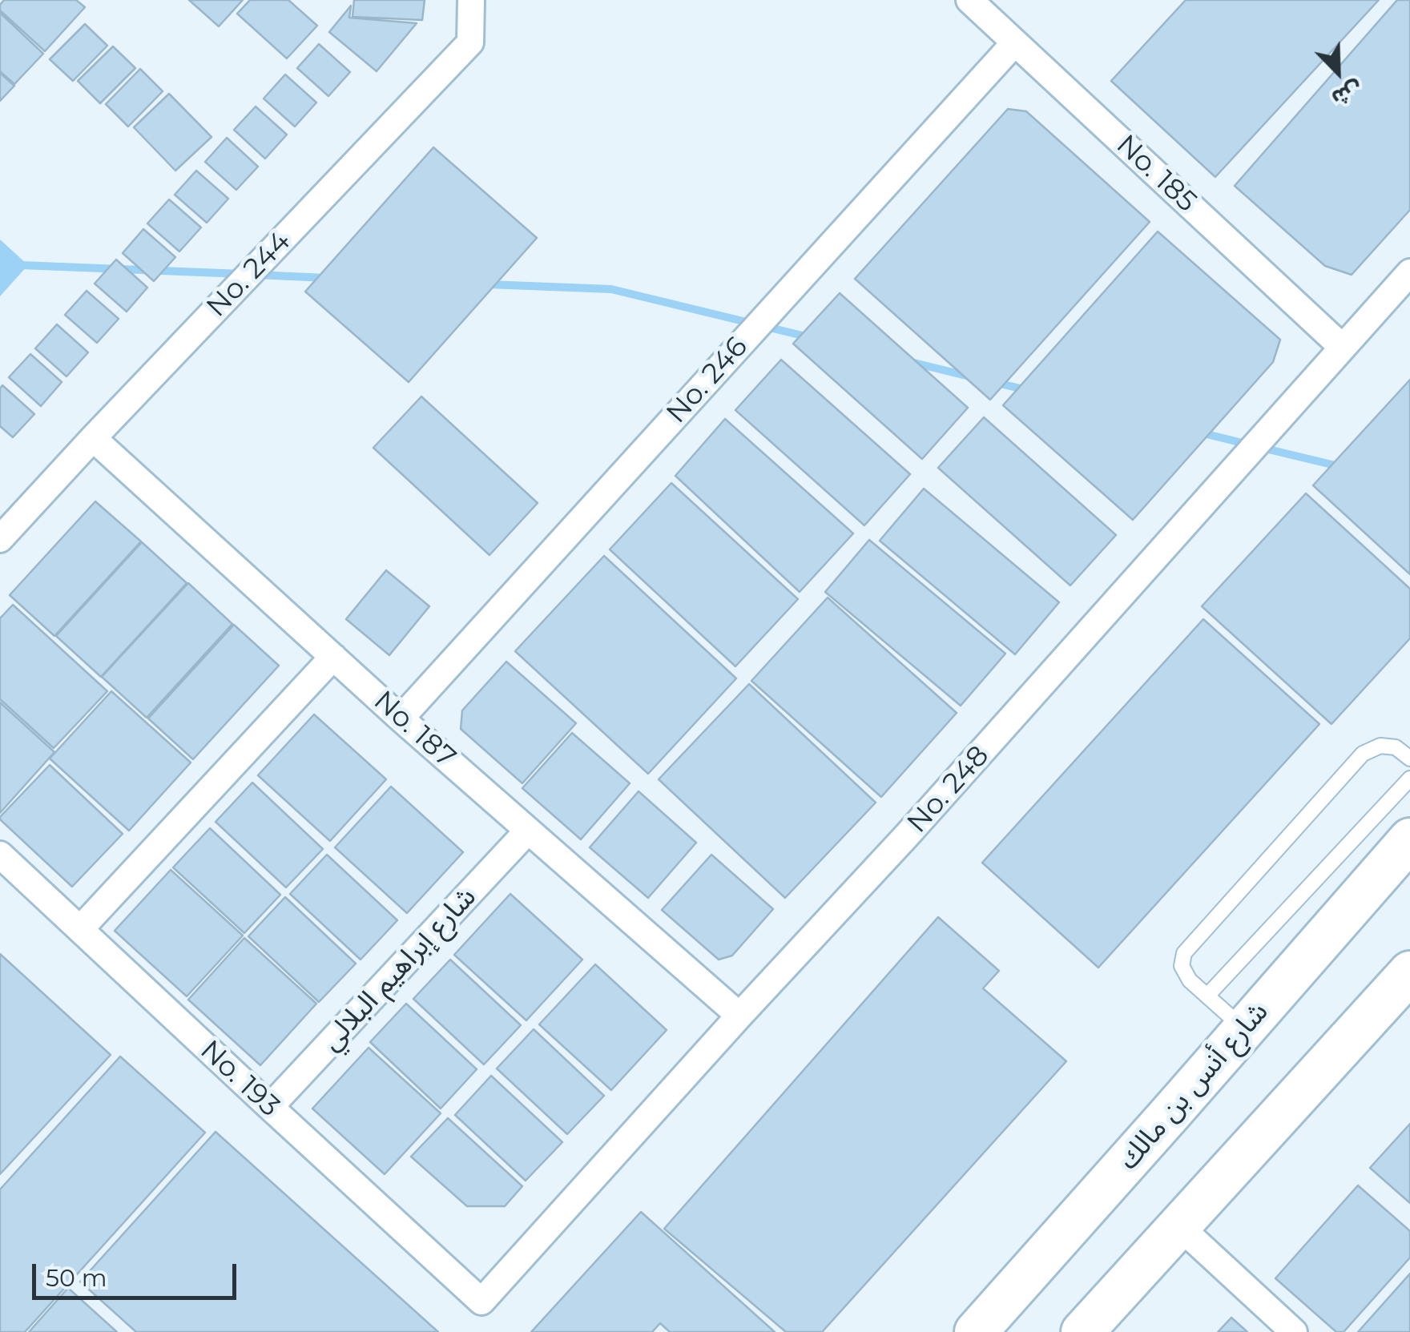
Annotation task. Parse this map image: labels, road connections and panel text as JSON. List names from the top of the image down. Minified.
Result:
{"streets":{"main road":["شارع أنس بن مالك"],"street":["No. 185","No. 244","No. 246","No. 187","No. 248","شارع إبراهيم البلالي","No. 193"]},"crossings":[["No. 185","No. 246"],["No. 185","No. 248"],["No. 244","No. 187"],["No. 246","No. 187"],["No. 187","No. 248"],["No. 187","شارع إبراهيم البلالي"],["No. 248","No. 193"],["شارع إبراهيم البلالي","No. 193"]],"scale_bar":"50 m","north":"bottom right"}
